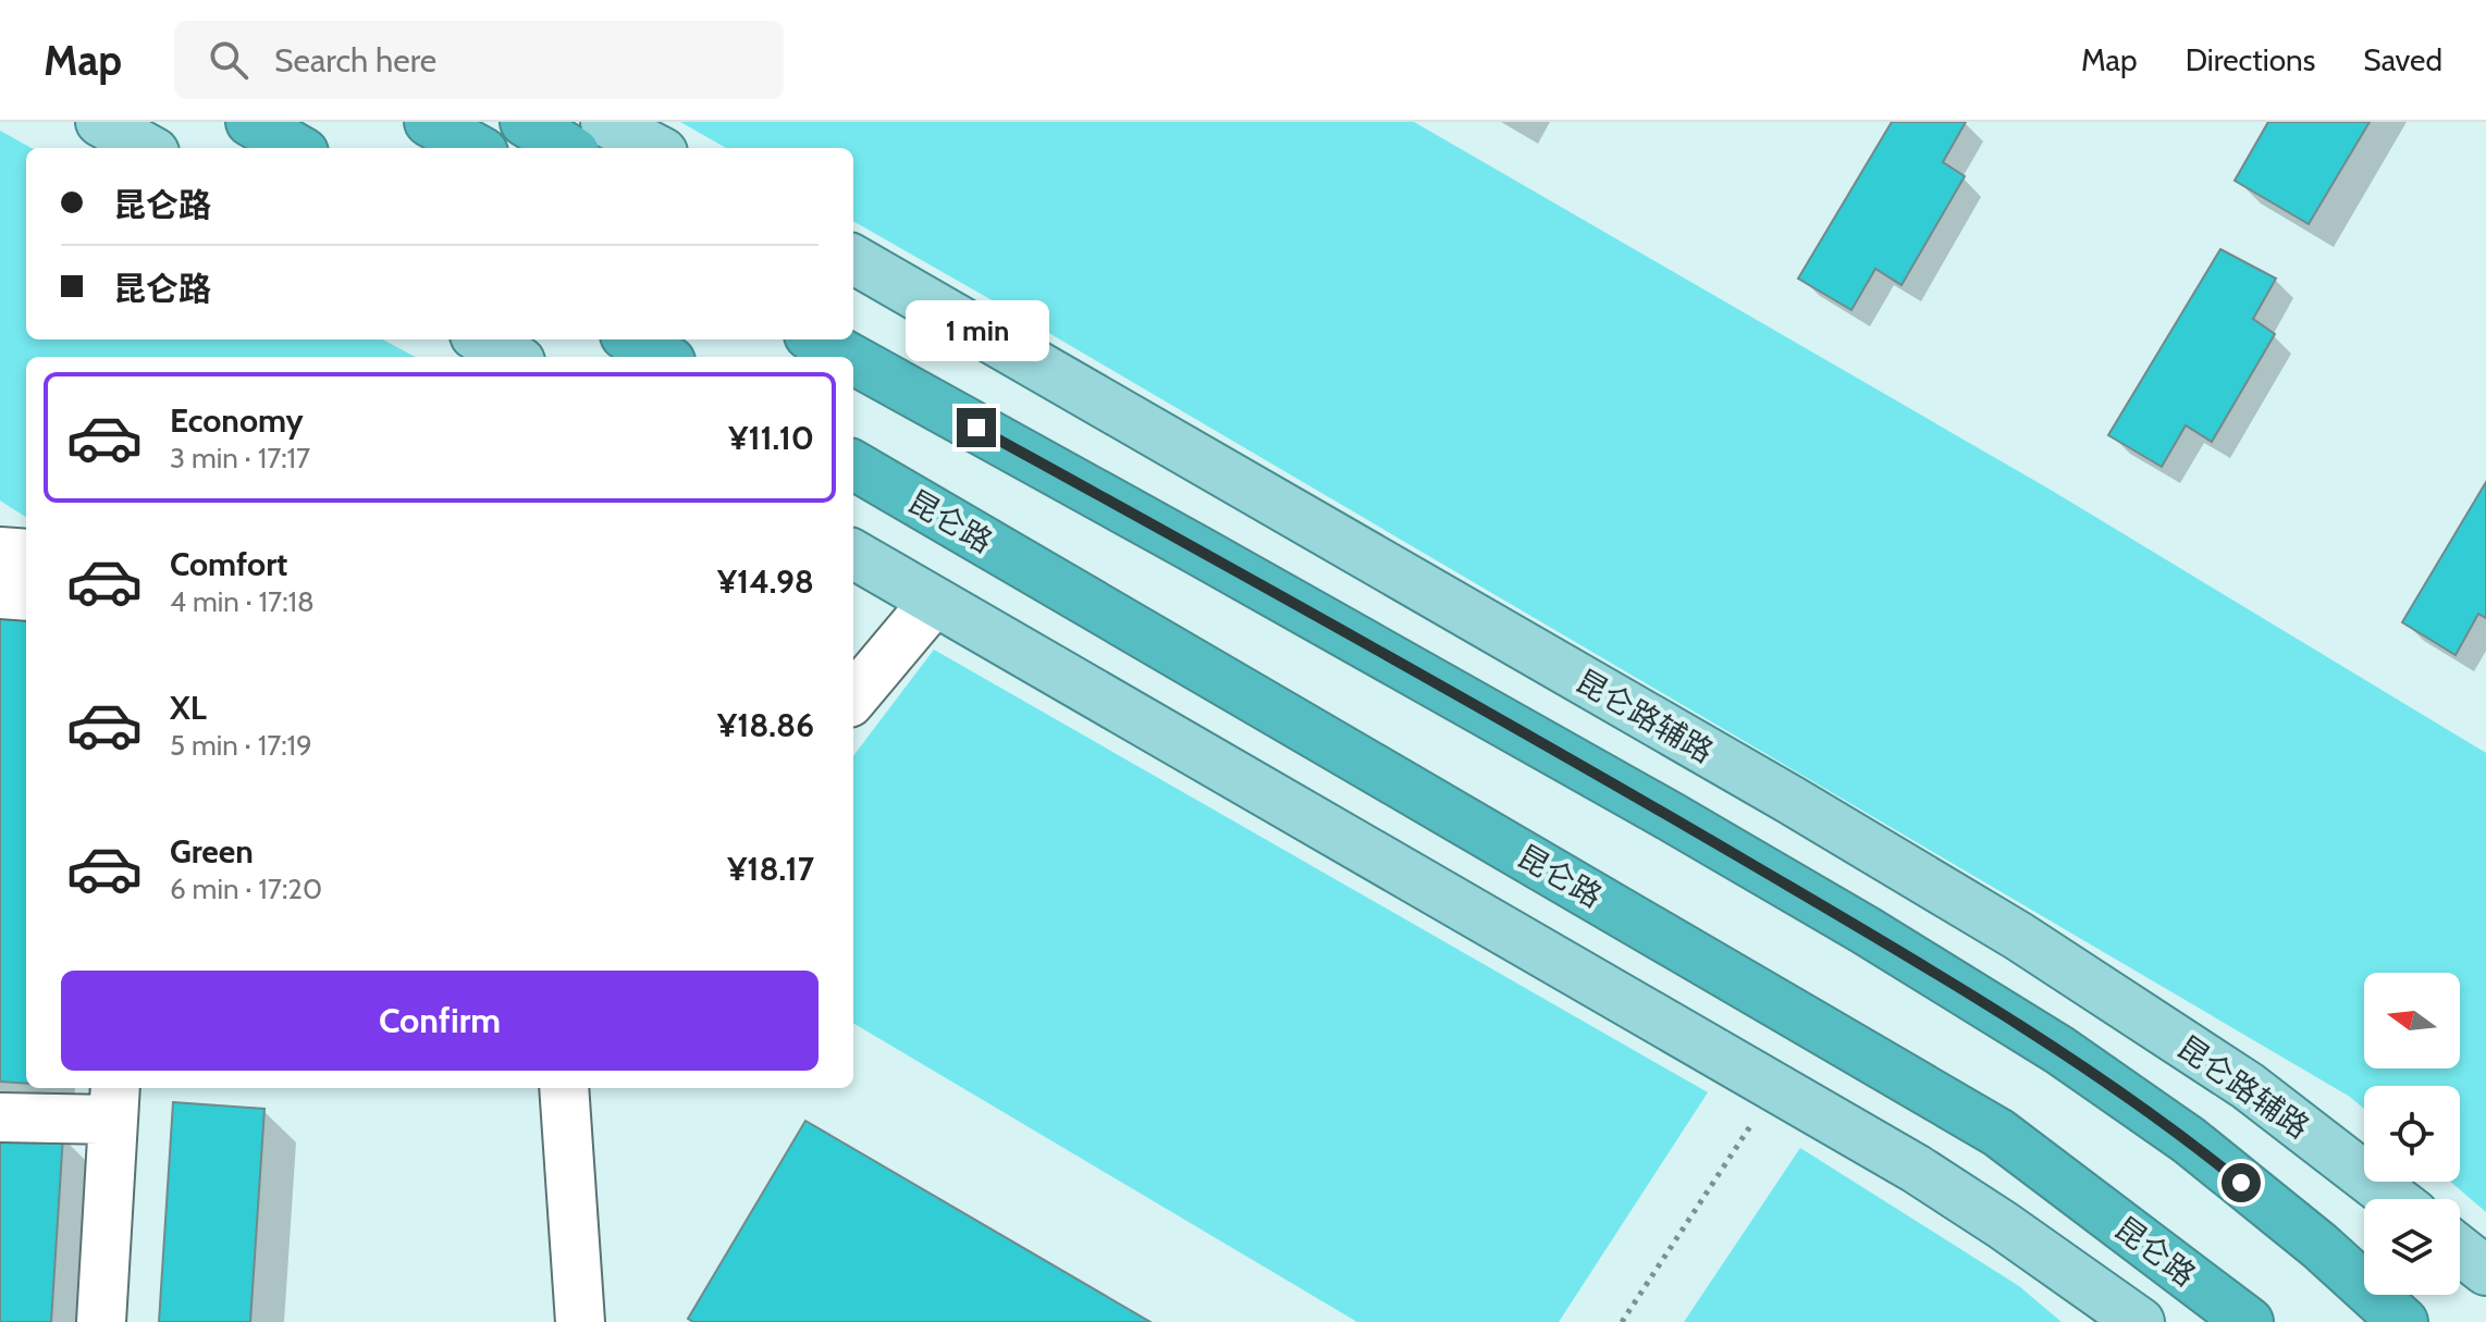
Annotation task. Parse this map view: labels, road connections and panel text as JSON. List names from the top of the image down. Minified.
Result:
{"streets":{"highway":["昆仑路"],"main road":["昆仑路辅路"]},"north":"left","page":{"header":"Map","search":"Search here","nav":["Map","Directions","Saved"],"banner":["昆仑路","昆仑路"],"bubble":"1 min","list":[{"name":"Economy","note":"3 min · 17:17","value":"¥11.10"},{"name":"Comfort","note":"4 min · 17:18","value":"¥14.98"},{"name":"XL","note":"5 min · 17:19","value":"¥18.86"},{"name":"Green","note":"6 min · 17:20","value":"¥18.17"}],"buttons":"Confirm"}}
